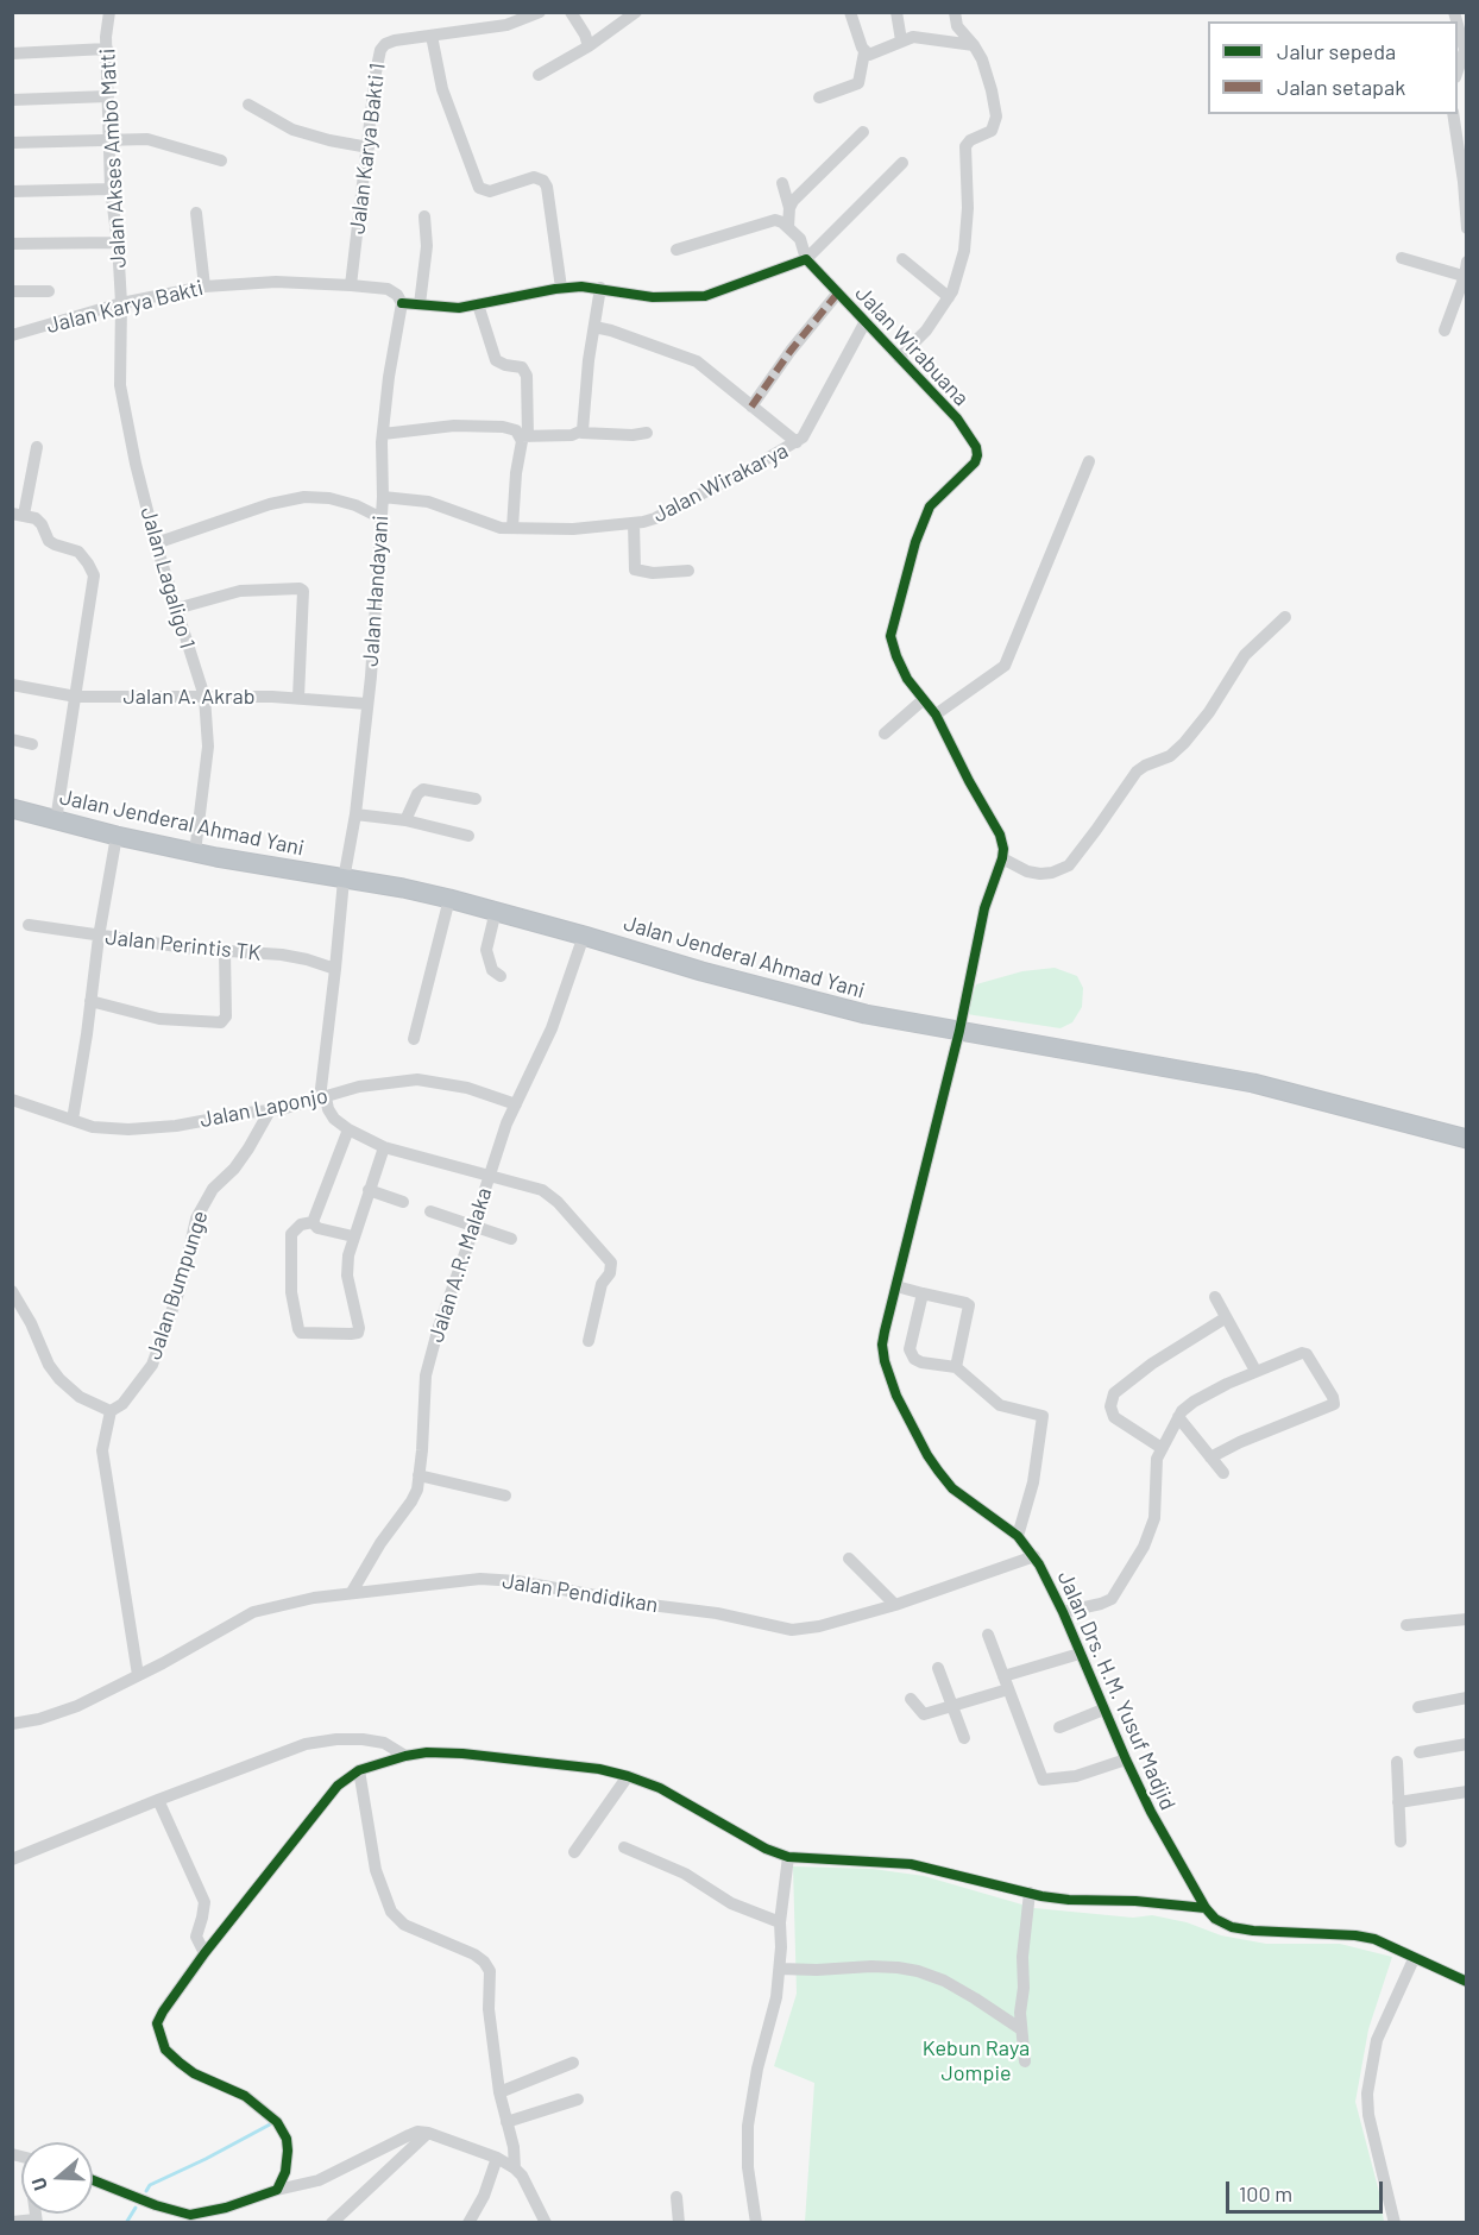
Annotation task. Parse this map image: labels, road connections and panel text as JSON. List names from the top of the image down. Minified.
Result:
{"streets":{"highway":["Jalan Jenderal Ahmad Yani"],"street":["Jalan Karya Bakti 1","Jalan Akses Ambo Matti","Jalan Karya Bakti","Jalan Wirabuana","Jalan Wirakarya","Jalan Lagaligo 1","Jalan Handayani","Jalan A. Akrab","Jalan Perintis TK","Jalan Laponjo","Jalan A.R. Malaka","Jalan Bumpunge","Jalan Pendidikan","Jalan Drs. H.M. Yusuf Madjid"]},"crossings":[["Jalan Karya Bakti 1","Jalan Karya Bakti"],["Jalan Akses Ambo Matti","Jalan Karya Bakti"],["Jalan Akses Ambo Matti","Jalan Lagaligo 1"],["Jalan Karya Bakti","Jalan Lagaligo 1"],["Jalan Karya Bakti","Jalan Handayani"],["Jalan Wirabuana","Jalan Wirakarya"],["Jalan Wirakarya","Jalan Handayani"],["Jalan Lagaligo 1","Jalan A. Akrab"],["Jalan Lagaligo 1","Jalan Jenderal Ahmad Yani"],["Jalan Handayani","Jalan A. Akrab"],["Jalan Handayani","Jalan Jenderal Ahmad Yani"],["Jalan Handayani","Jalan Perintis TK"],["Jalan Handayani","Jalan Laponjo"],["Jalan Jenderal Ahmad Yani","Jalan A.R. Malaka"],["Jalan Jenderal Ahmad Yani","Jalan Drs. H.M. Yusuf Madjid"],["Jalan Laponjo","Jalan A.R. Malaka"],["Jalan Laponjo","Jalan Bumpunge"],["Jalan A.R. Malaka","Jalan Pendidikan"],["Jalan Pendidikan","Jalan Drs. H.M. Yusuf Madjid"]],"parks":["Kebun Raya Jompie"],"legend":["Jalur sepeda","Jalan setapak"],"scale_bar":"100 m","north":"left"}
